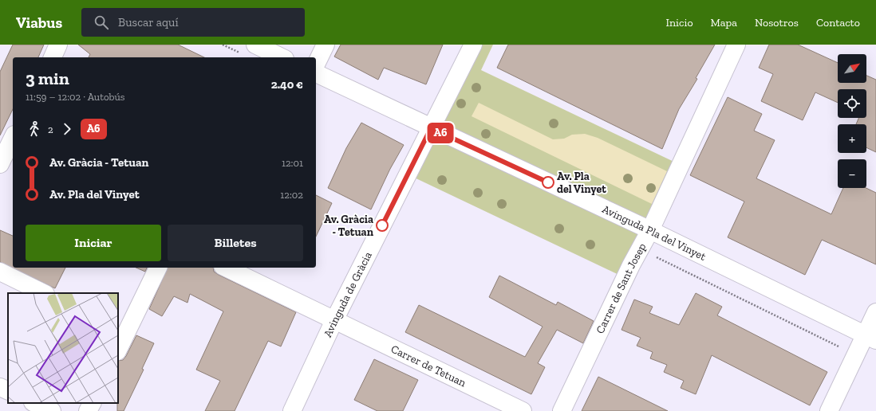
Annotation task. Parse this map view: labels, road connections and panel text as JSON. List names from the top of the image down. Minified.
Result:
{"streets":{"street":["Avinguda Pla del Vinyet","Carrer de Sant Josep","Avinguda de Gràcia","Carrer de Tetuan"]},"crossings":[["Avinguda Pla del Vinyet","Carrer de Sant Josep"],["Avinguda Pla del Vinyet","Avinguda de Gràcia"],["Avinguda de Gràcia","Carrer de Tetuan"]],"places":["Av. Pla del Vinyet","Av. Gràcia - Tetuan"],"lines":["bus line A6"],"north":"top right","page":{"header":"Viabus","search":"Buscar aquí","nav":["Inicio","Mapa","Nosotros","Contacto"],"on_map":"A6","map_buttons":["+","−"],"heading":["3 min","11:59 – 12:02 · Autobús","2.40 €"],"legs":["2","A6"],"list":[{"name":"Av. Gràcia - Tetuan","value":"12:01"},{"name":"Av. Pla del Vinyet","value":"12:02"}],"buttons":["Iniciar","Billetes"]}}
